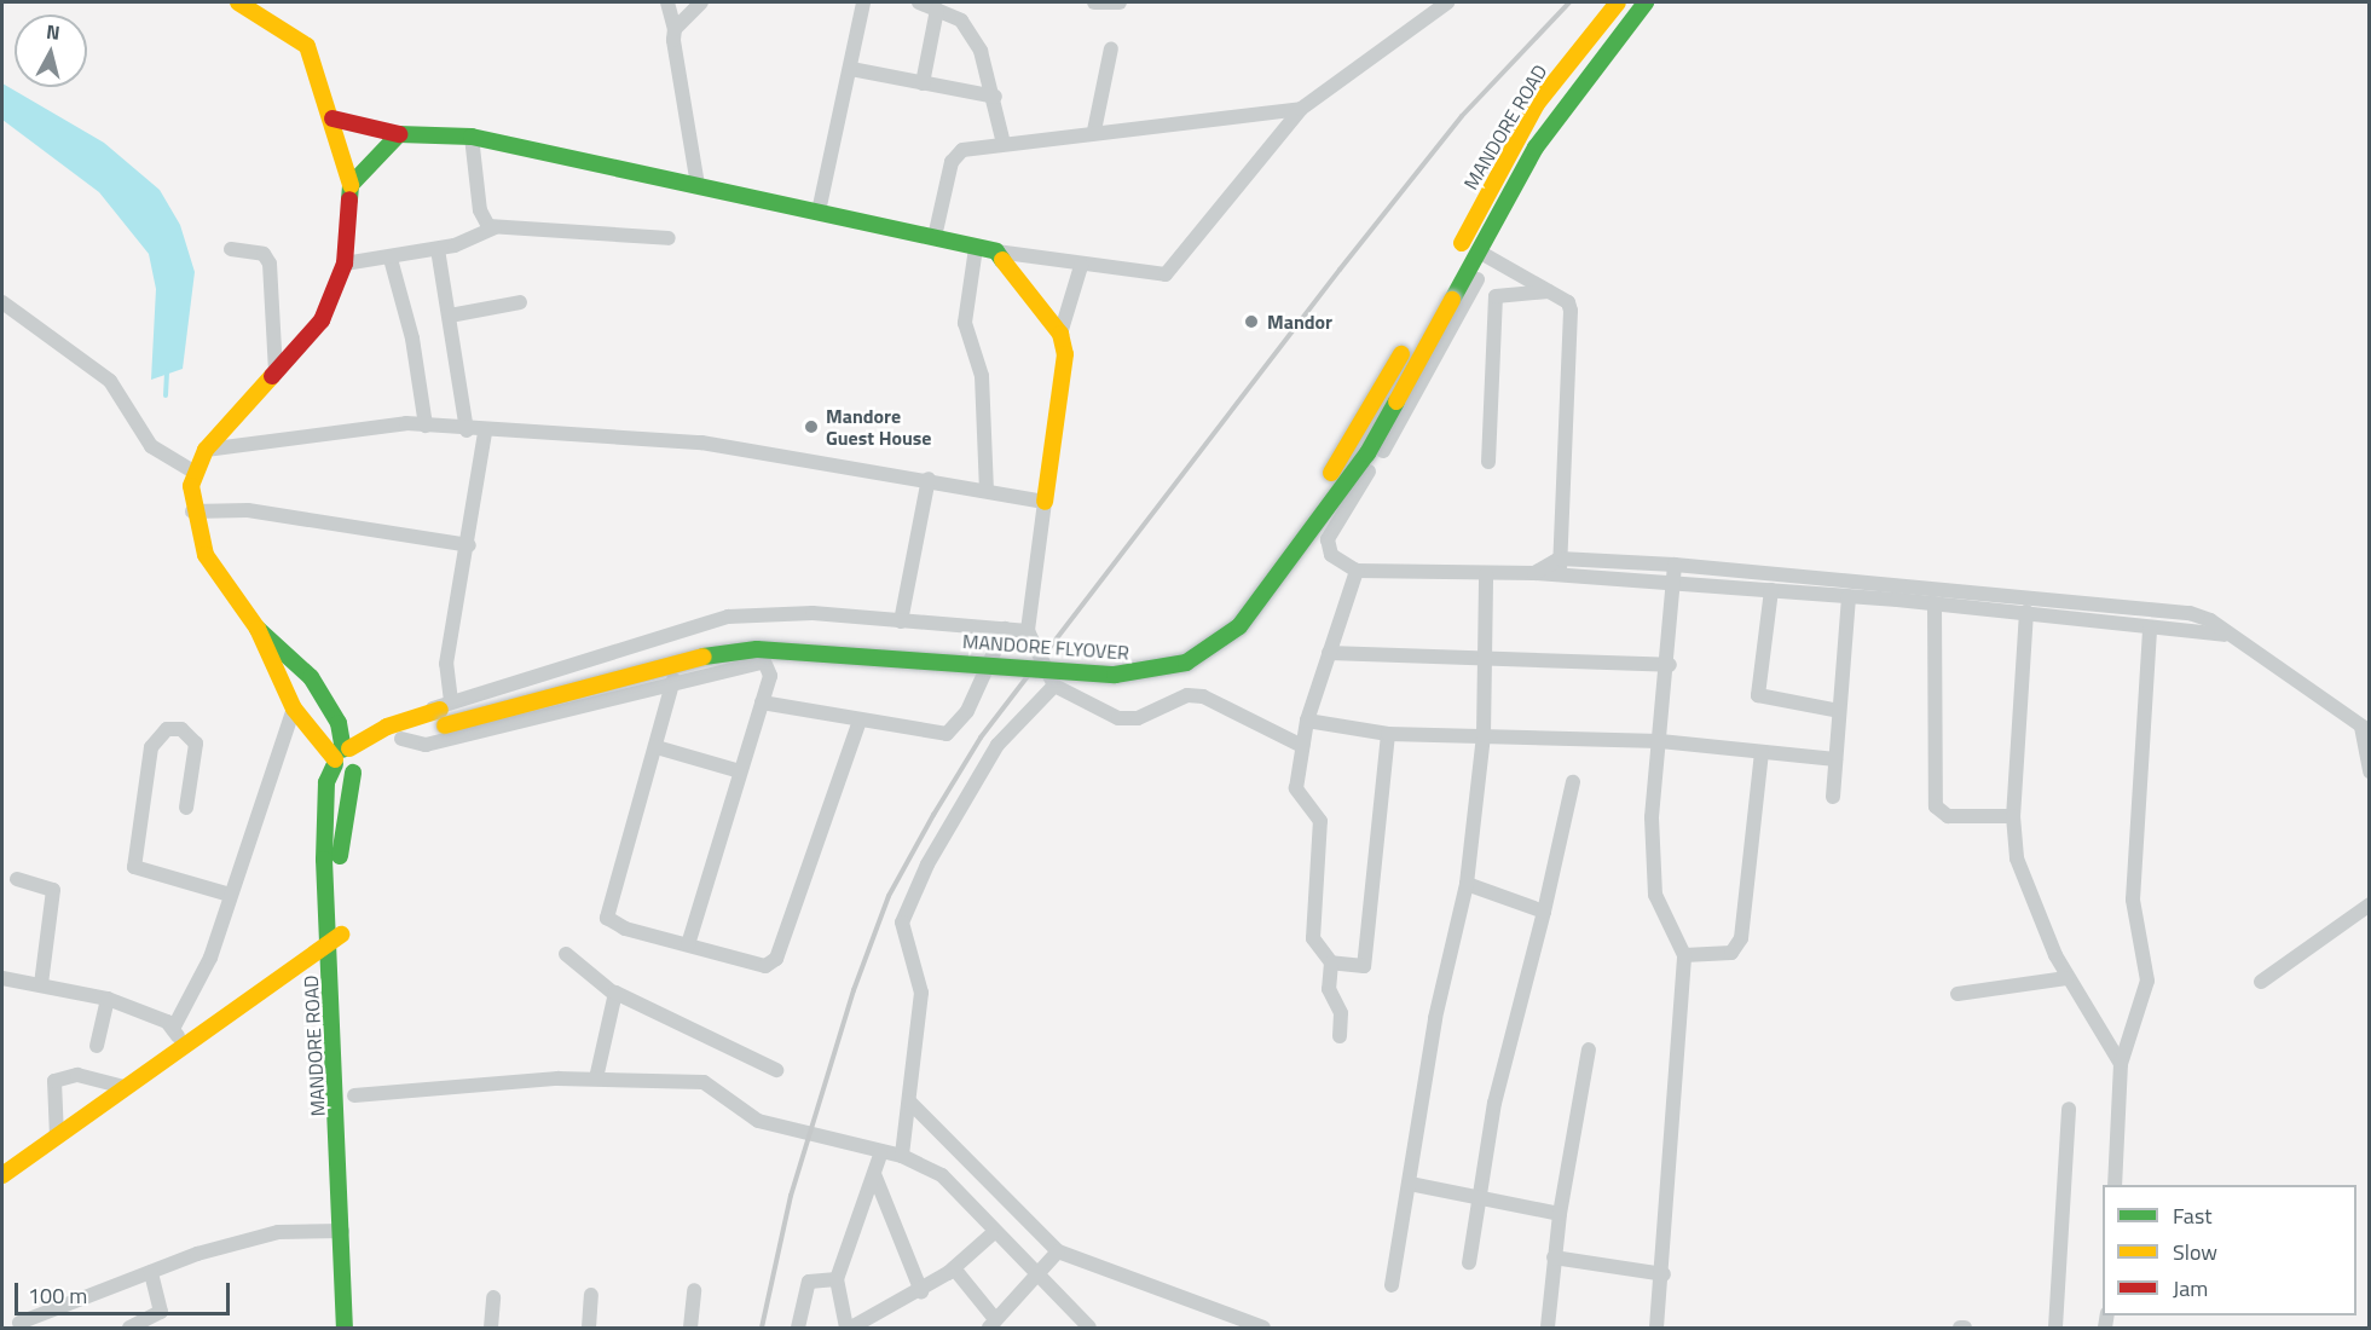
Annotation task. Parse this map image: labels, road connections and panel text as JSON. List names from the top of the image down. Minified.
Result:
{"streets":{"main road":["MANDORE ROAD","MANDORE FLYOVER"]},"crossings":[["MANDORE ROAD","MANDORE FLYOVER"]],"places":["Mandor","Mandore Guest House"],"legend":["Fast","Slow","Jam"],"scale_bar":"100 m","north":"top"}
